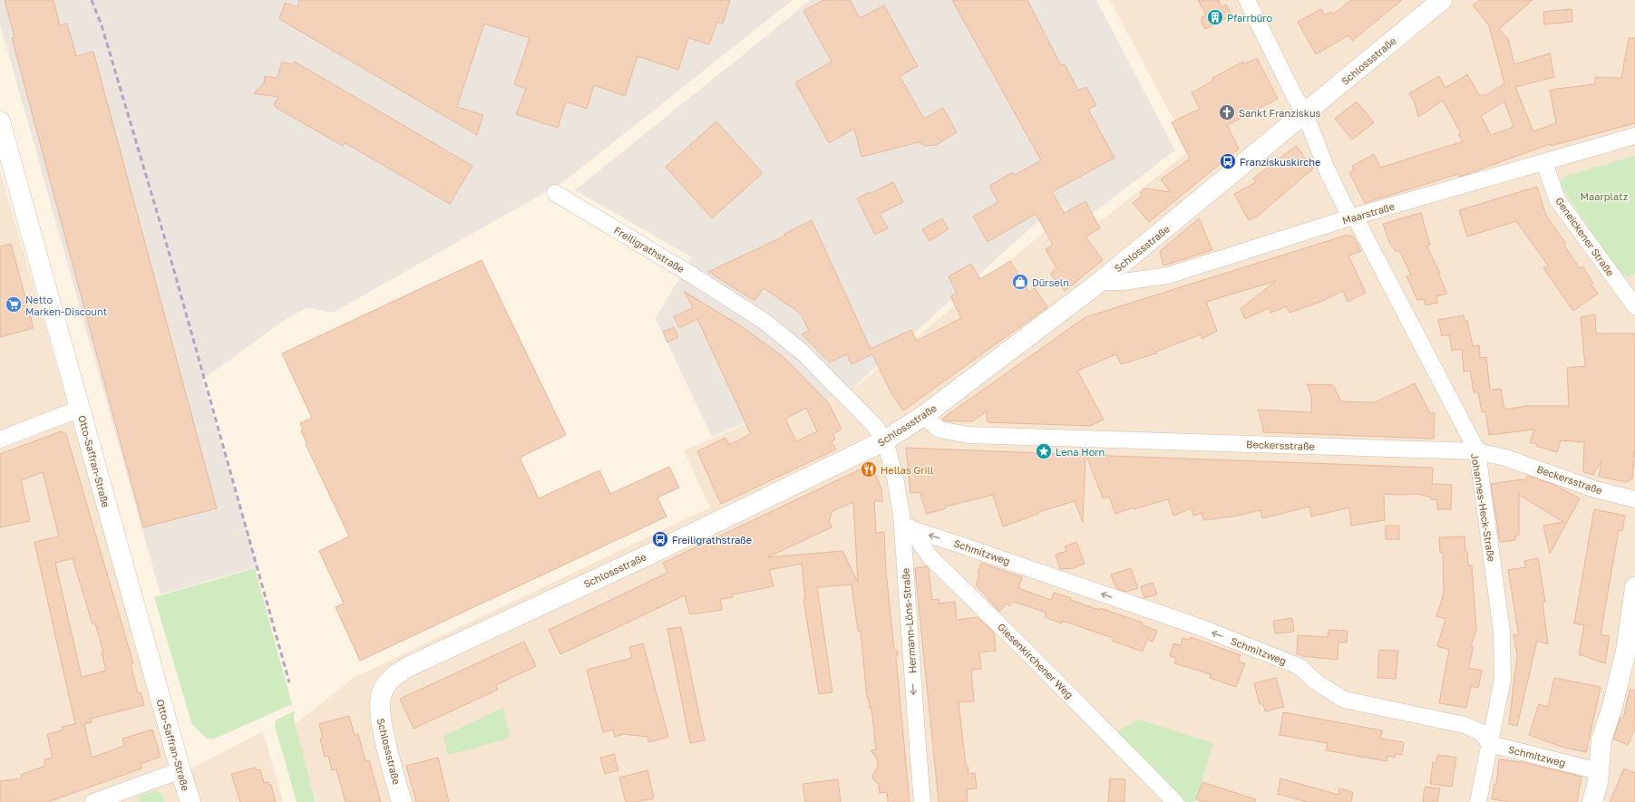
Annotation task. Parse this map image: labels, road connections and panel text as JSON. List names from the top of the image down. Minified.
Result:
{"streets":{"street":["Schlossstraße","Maarstraße","Geneickener Straße","Freiligrathstraße","Beckersstraße","Otto-Saffran-Straße","Johannes-Heck-Straße","Schmitzweg","Hermann-Löns-Straße","Giesenkirchener Weg"]},"crossings":[["Schlossstraße","Maarstraße"],["Schlossstraße","Freiligrathstraße"],["Schlossstraße","Beckersstraße"],["Schlossstraße","Johannes-Heck-Straße"],["Schlossstraße","Hermann-Löns-Straße"],["Maarstraße","Geneickener Straße"],["Maarstraße","Johannes-Heck-Straße"],["Freiligrathstraße","Hermann-Löns-Straße"],["Beckersstraße","Johannes-Heck-Straße"],["Johannes-Heck-Straße","Schmitzweg"],["Schmitzweg","Giesenkirchener Weg"],["Hermann-Löns-Straße","Giesenkirchener Weg"]],"one_way":["Schmitzweg","Hermann-Löns-Straße"],"parks":["Maarplatz"],"places":{"building":["Pfarrbüro"],"church":["Sankt Franziskus"],"bus stop":["Franziskuskirche","Freiligrathstraße"],"shop":["Dürseln"],"supermarket":["Netto Marken-Discount"],"place":["Lena Horn"],"restaurant":["Hellas Grill"]}}
